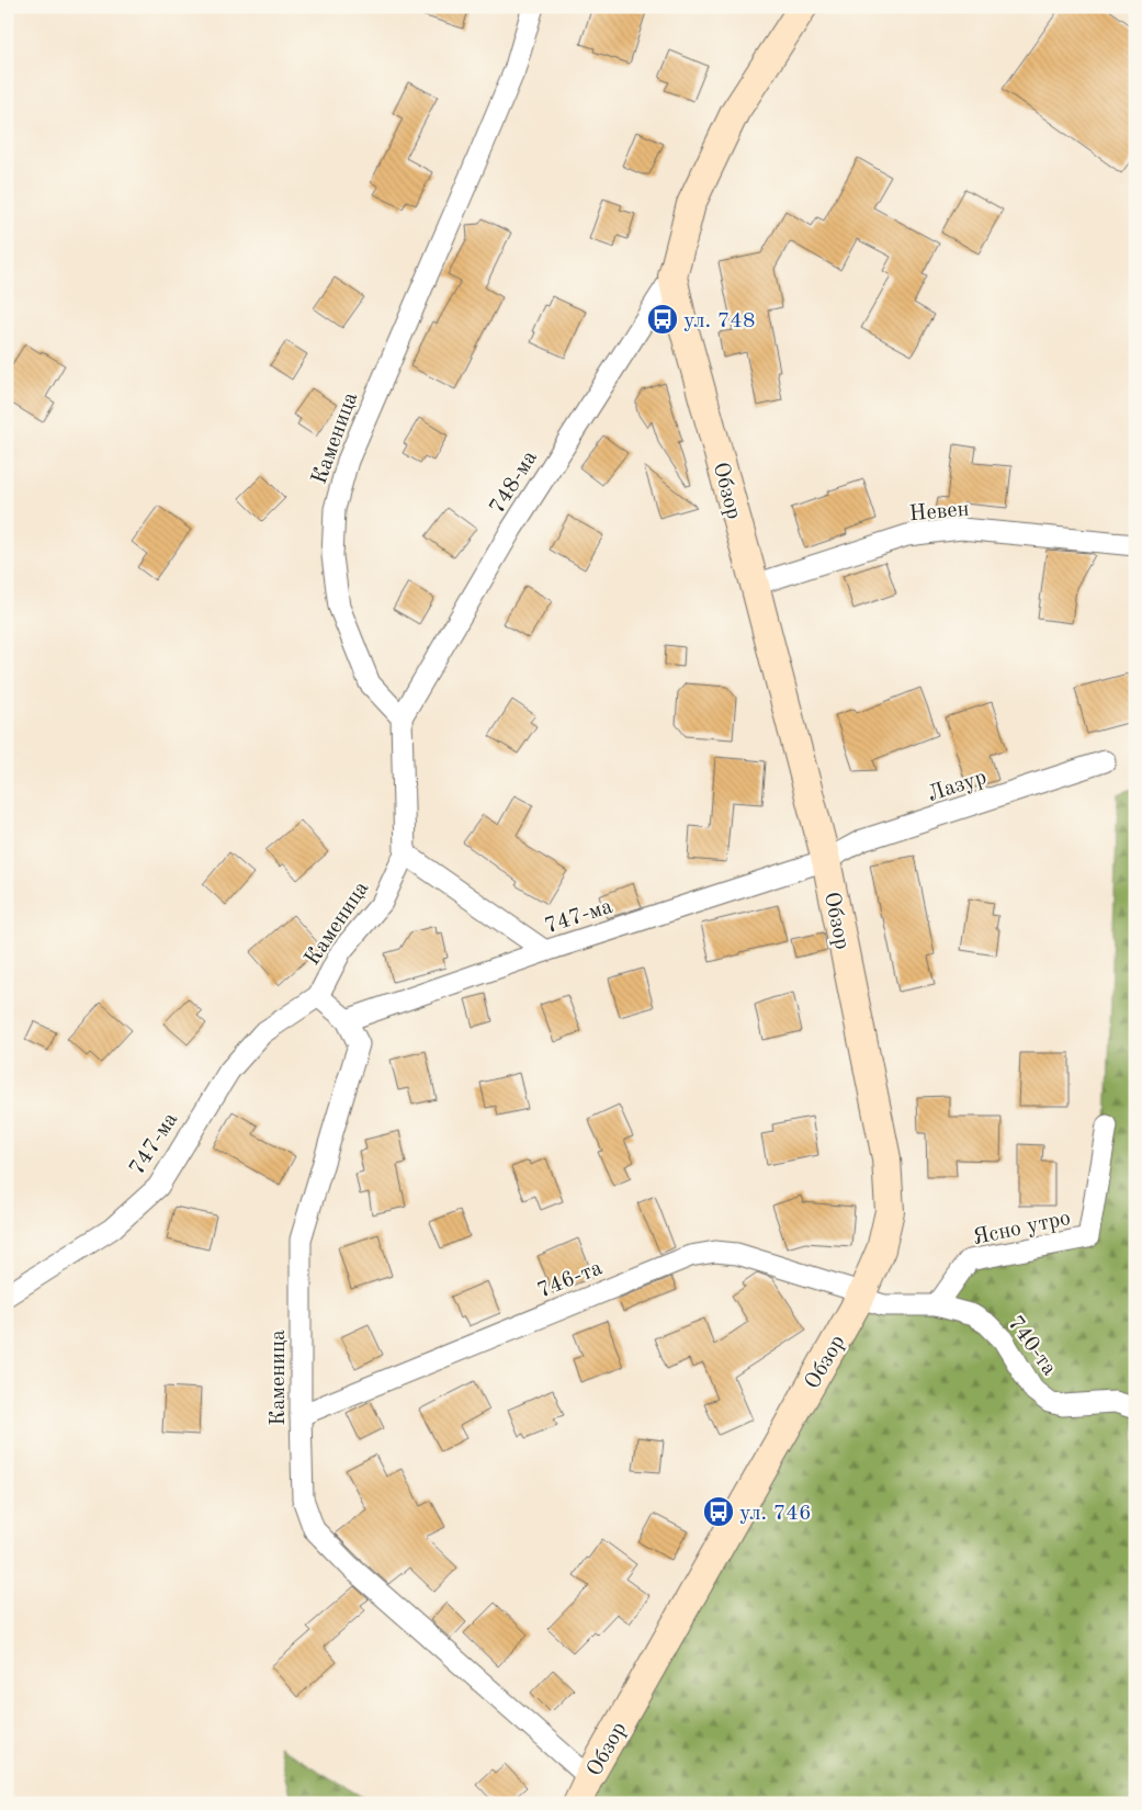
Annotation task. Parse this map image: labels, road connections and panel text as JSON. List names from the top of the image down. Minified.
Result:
{"streets":{"street":["Каменица","748-ма","Обзор","Невен","Лазур","747-ма","Ясно утро","746-та","740-та"]},"crossings":[["Каменица","748-ма"],["Каменица","Обзор"],["Каменица","747-ма"],["Каменица","746-та"],["748-ма","Обзор"],["Обзор","Невен"],["Обзор","Лазур"],["Обзор","747-ма"],["Обзор","746-та"],["Обзор","740-та"],["Лазур","747-ма"],["Ясно утро","740-та"],["746-та","740-та"]],"places":{"bus stop":["ул. 748","ул. 746"]}}
